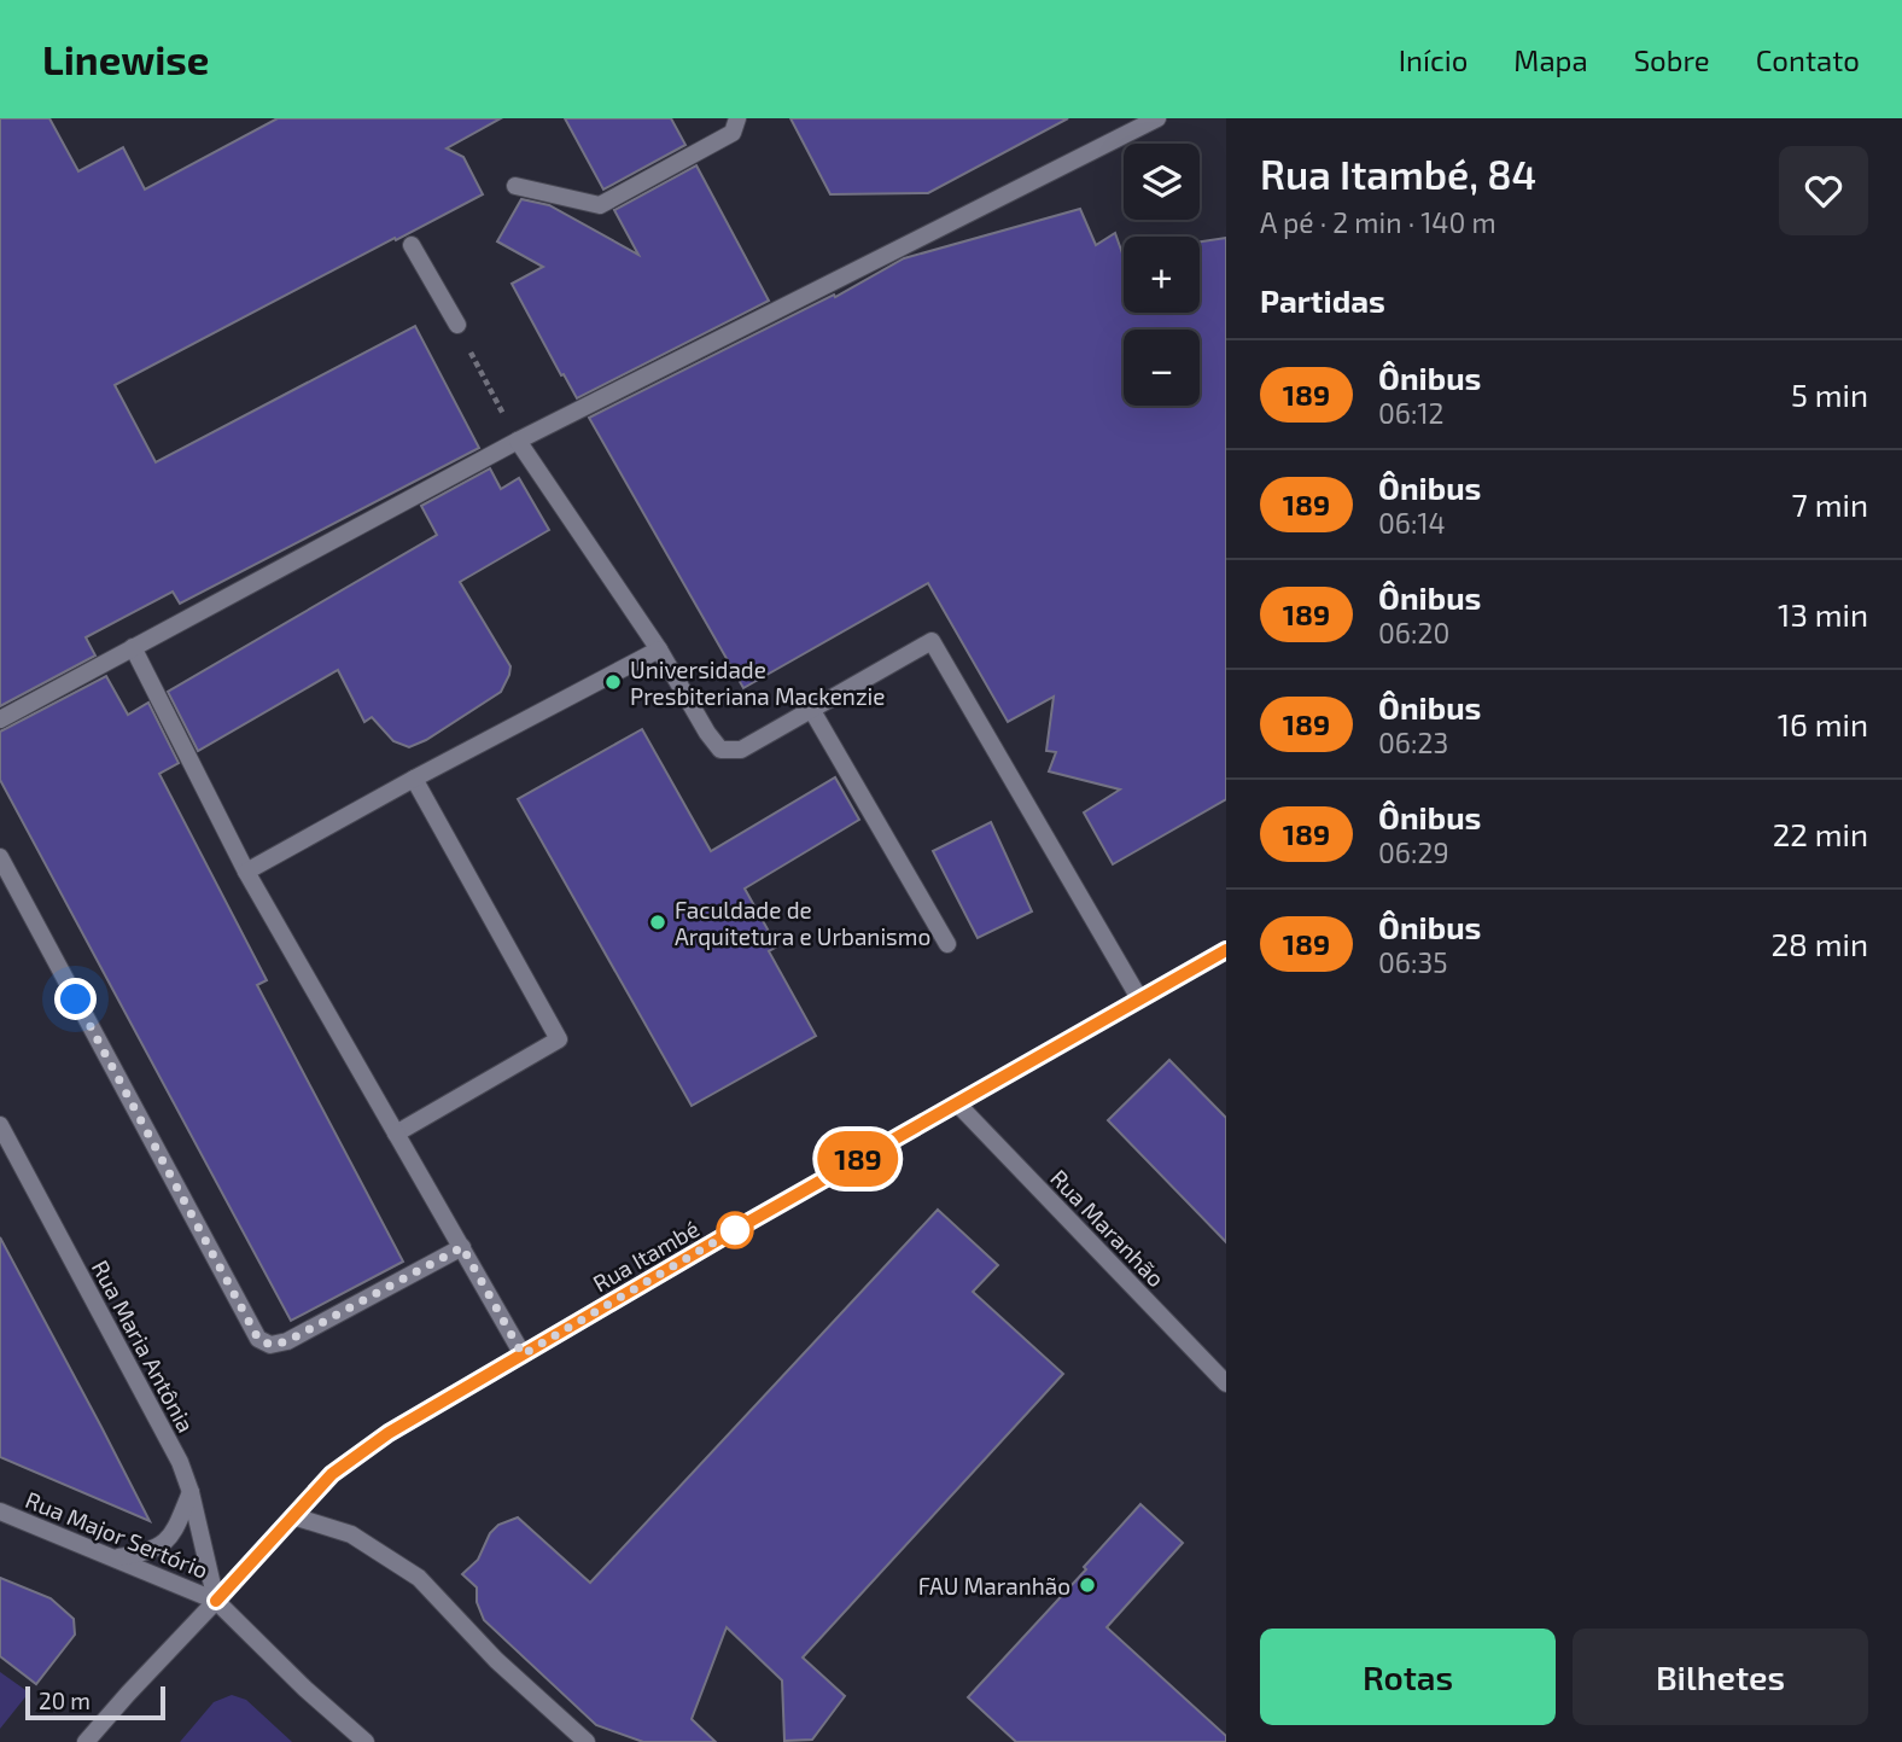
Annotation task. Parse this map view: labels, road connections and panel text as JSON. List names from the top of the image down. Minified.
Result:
{"streets":{"street":["Rua Maranhão","Rua Itambé","Rua Maria Antônia","Rua Major Sertório"]},"crossings":[["Rua Maranhão","Rua Itambé"],["Rua Itambé","Rua Maria Antônia"],["Rua Itambé","Rua Major Sertório"],["Rua Maria Antônia","Rua Major Sertório"]],"places":["Universidade Presbiteriana Mackenzie","Faculdade de Arquitetura e Urbanismo","FAU Maranhão"],"lines":["bus line 189"],"scale_bar":"20 m","page":{"header":"Linewise","nav":["Início","Mapa","Sobre","Contato"],"on_map":"189","heading":[["Rua Itambé, 84","A pé · 2 min · 140 m"],"Partidas"],"map_buttons":["+","−"],"list":[{"mark":"189","name":"Ônibus","note":"06:12","value":"5 min"},{"mark":"189","name":"Ônibus","note":"06:14","value":"7 min"},{"mark":"189","name":"Ônibus","note":"06:20","value":"13 min"},{"mark":"189","name":"Ônibus","note":"06:23","value":"16 min"},{"mark":"189","name":"Ônibus","note":"06:29","value":"22 min"},{"mark":"189","name":"Ônibus","note":"06:35","value":"28 min"}],"buttons":["Rotas","Bilhetes"],"scale":"20 m"}}
